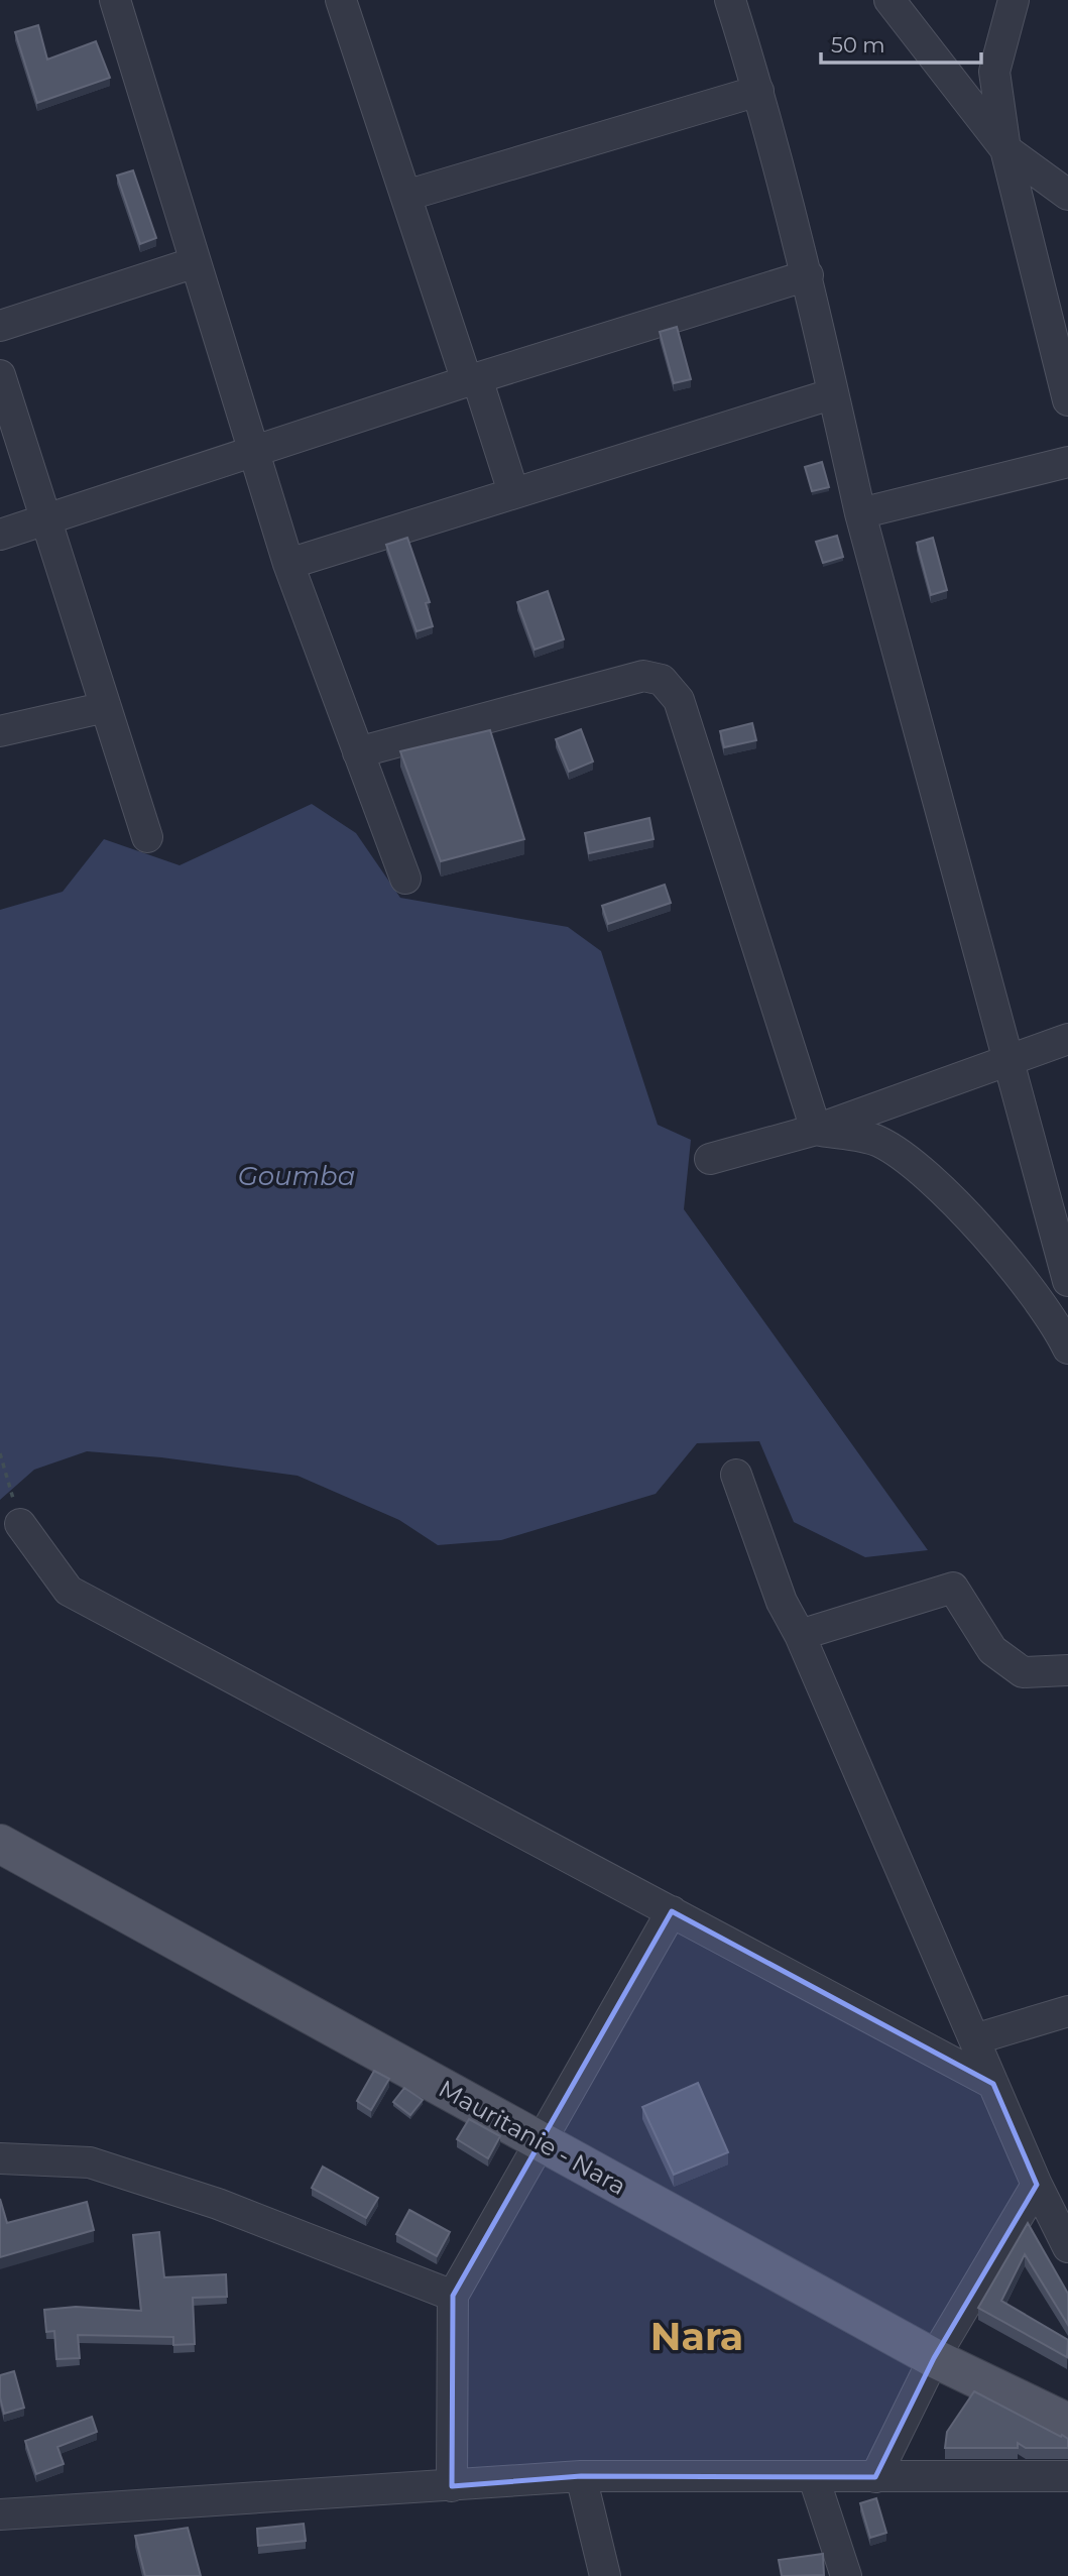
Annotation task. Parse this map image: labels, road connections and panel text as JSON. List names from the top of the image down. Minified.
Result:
{"streets":{"main road":["Mauritanie - Nara"]},"districts":["Nara"],"water":["Goumba"],"scale_bar":"50 m"}
